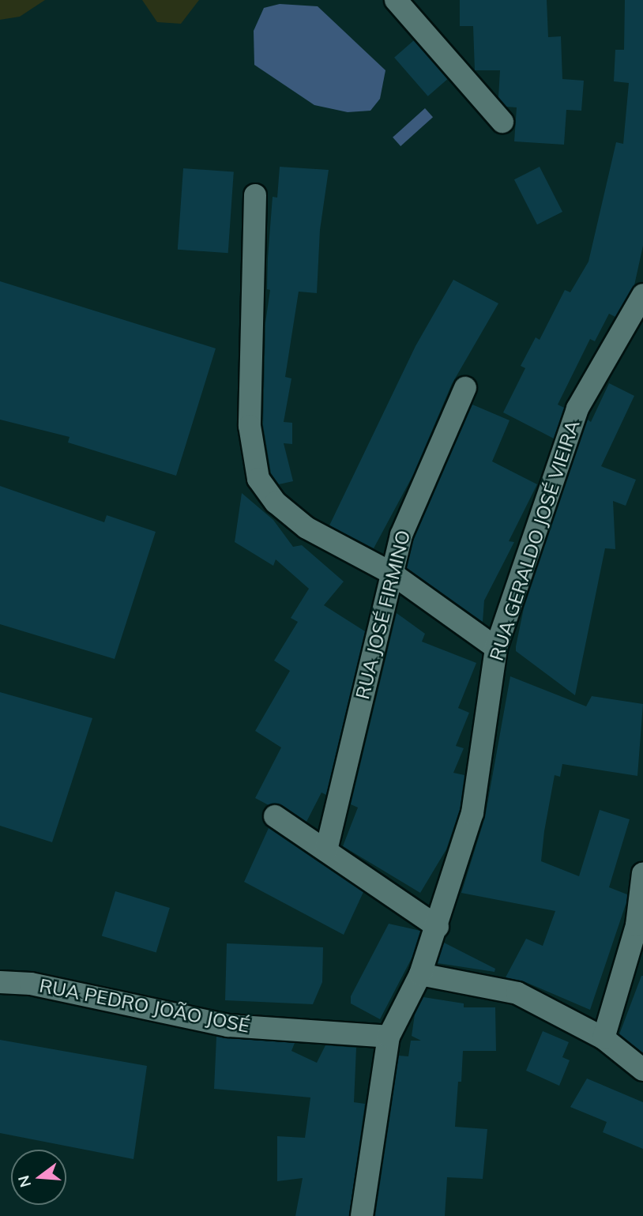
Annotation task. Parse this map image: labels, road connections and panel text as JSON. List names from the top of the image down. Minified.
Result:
{"streets":{"street":["RUA GERALDO JOSÉ VIEIRA","RUA JOSÉ FIRMINO","RUA PEDRO JOÃO JOSÉ"]},"crossings":[["RUA GERALDO JOSÉ VIEIRA","RUA PEDRO JOÃO JOSÉ"]],"north":"left"}
